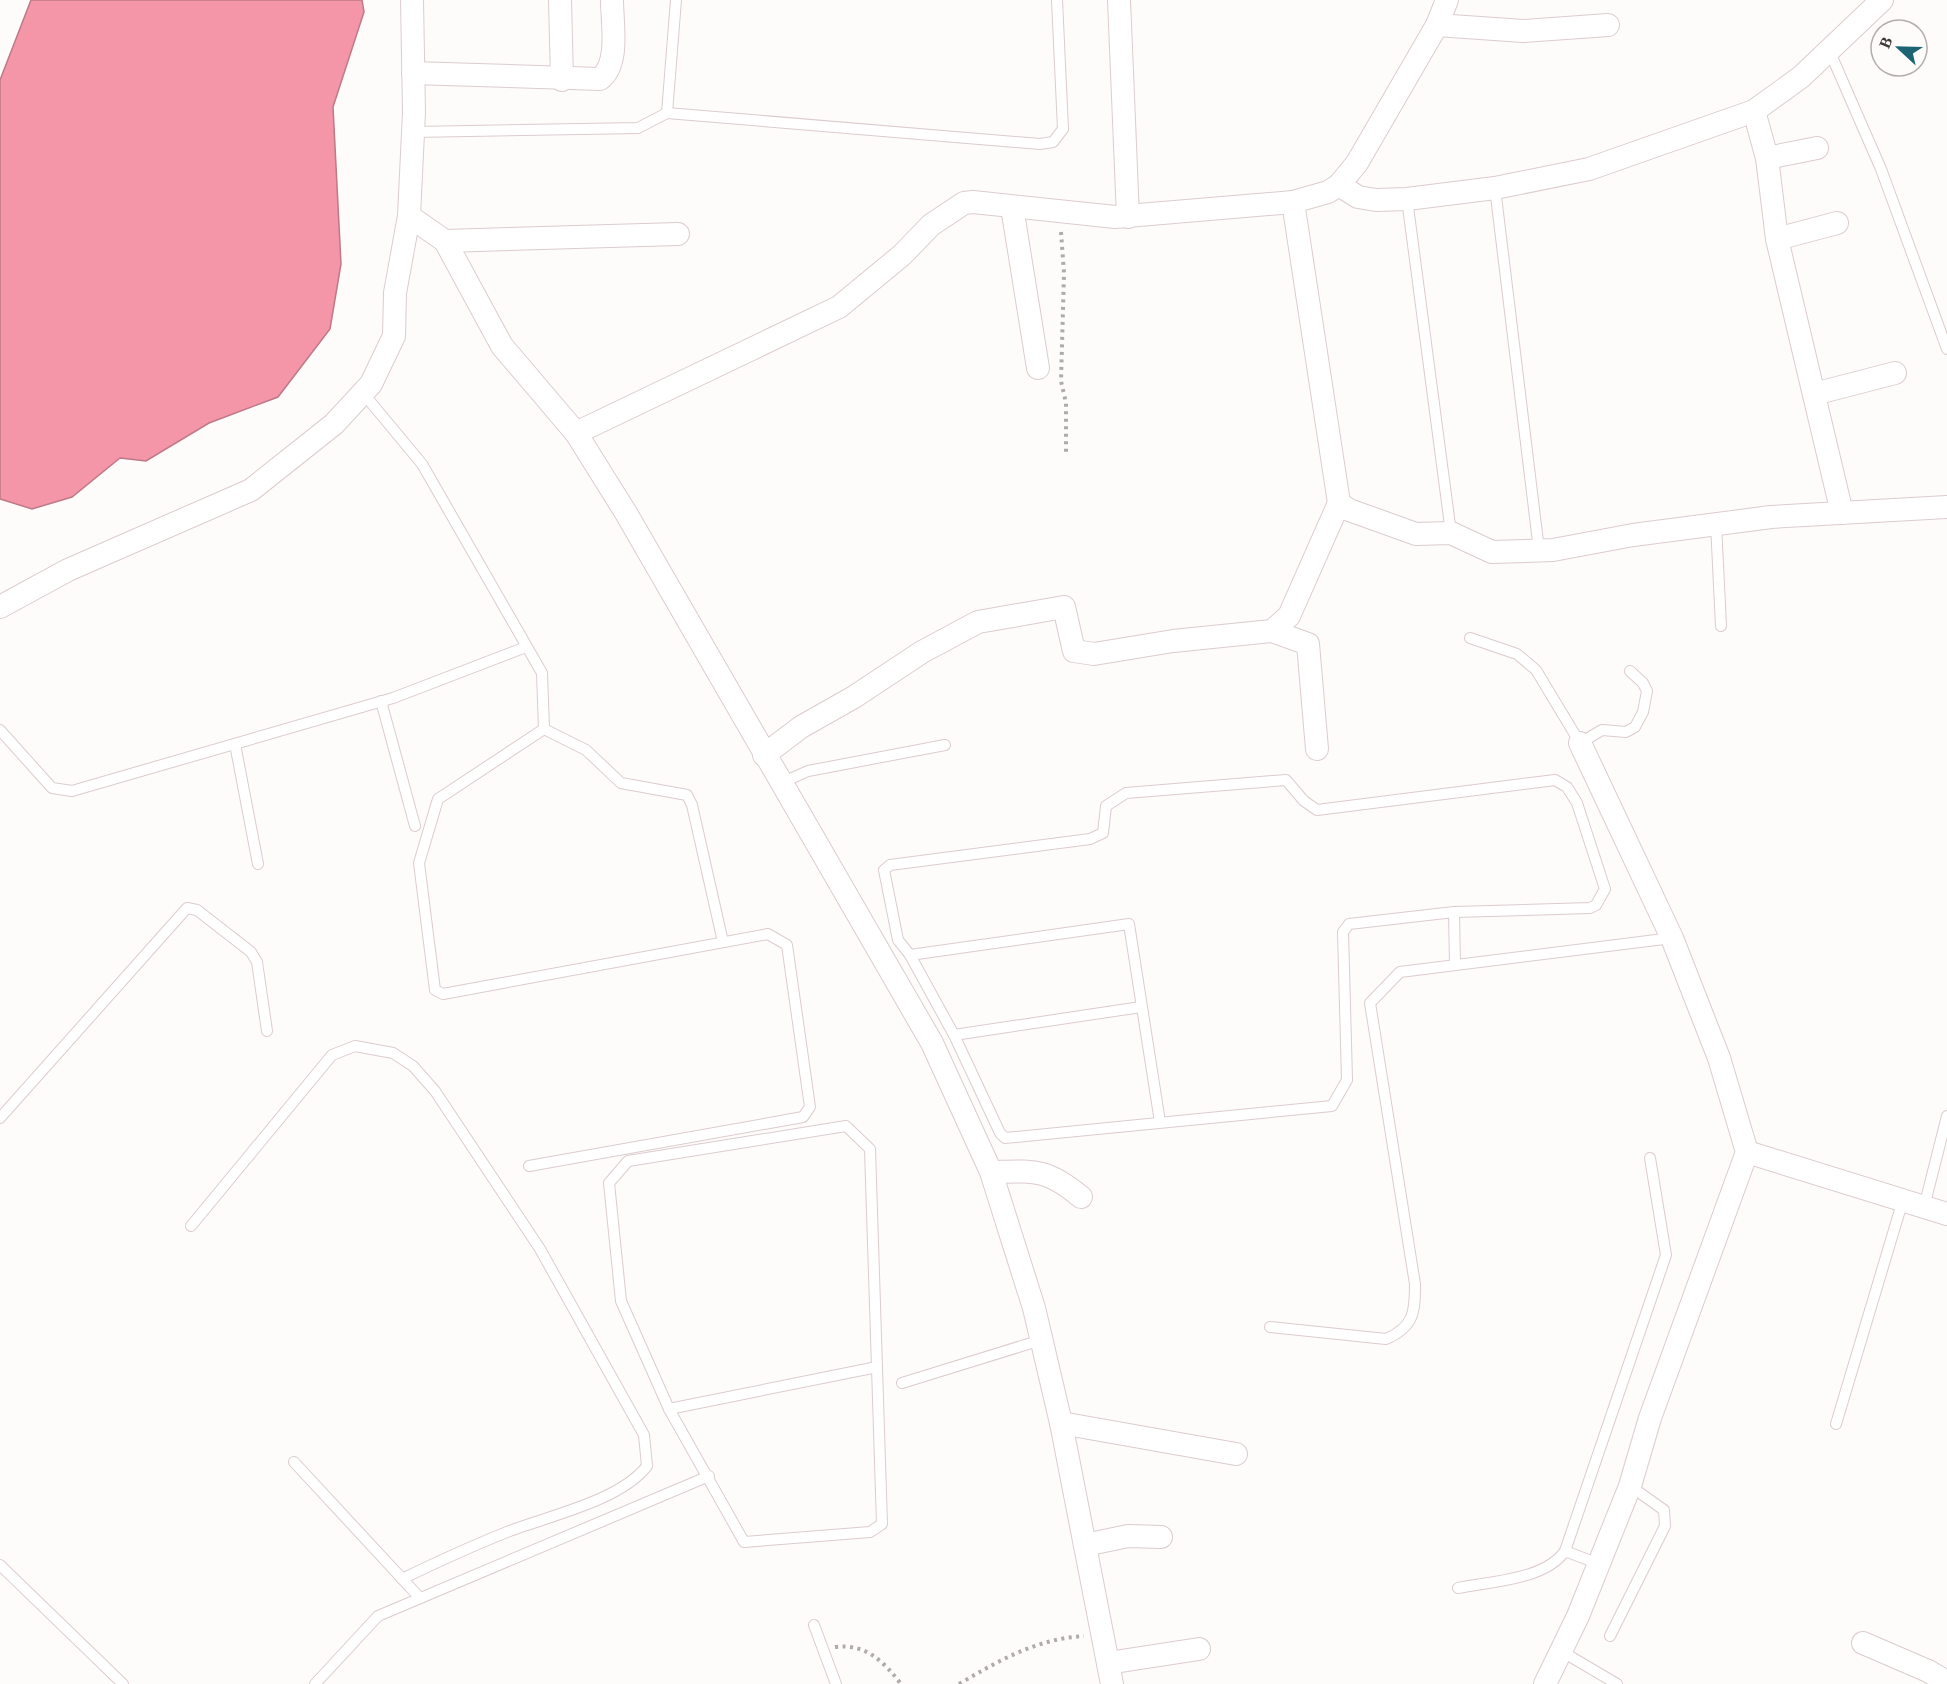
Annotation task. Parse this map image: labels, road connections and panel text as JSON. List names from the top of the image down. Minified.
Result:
{"north":"left"}
